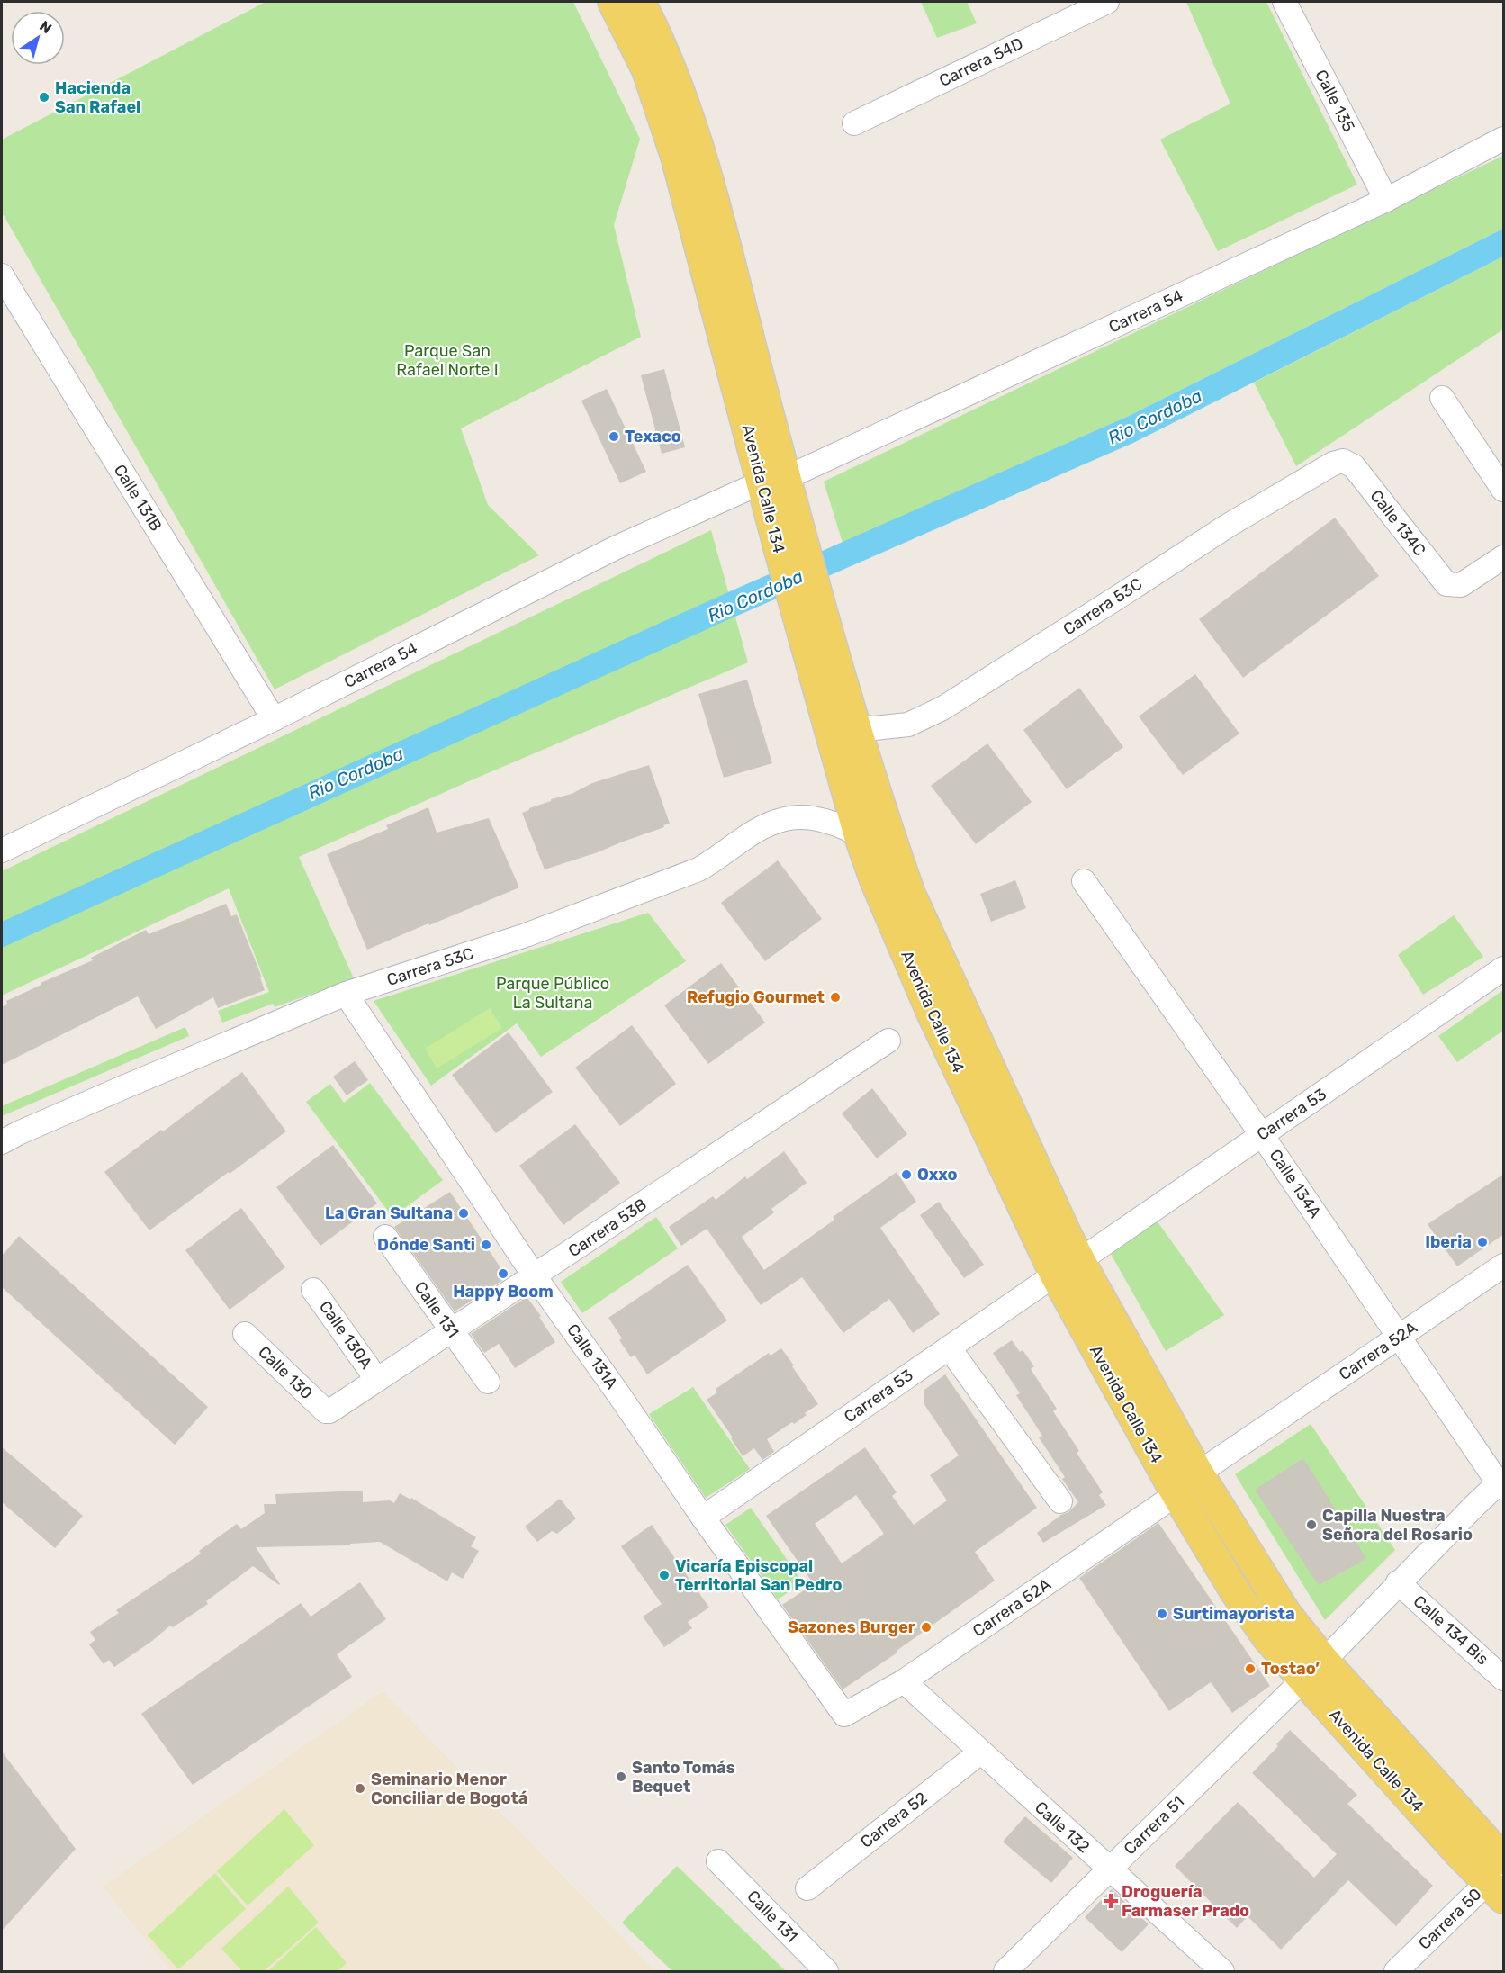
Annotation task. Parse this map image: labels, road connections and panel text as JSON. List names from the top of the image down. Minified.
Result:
{"streets":{"main road":["Avenida Calle 134"],"street":["Carrera 54D","Calle 135","Carrera 54","Calle 131B","Calle 134C","Carrera 53C","Carrera 53","Calle 134A","Carrera 53B","Calle 131","Calle 130A","Carrera 52A","Calle 131A","Calle 130","Calle 134 Bis","Carrera 52","Carrera 51","Calle 132","Carrera 50"]},"crossings":[["Calle 135","Carrera 54"],["Carrera 54","Avenida Calle 134"],["Carrera 54","Calle 131B"],["Avenida Calle 134","Carrera 53C"],["Avenida Calle 134","Carrera 53"],["Avenida Calle 134","Carrera 52A"],["Avenida Calle 134","Carrera 51"],["Avenida Calle 134","Carrera 50"],["Calle 134C","Carrera 53C"],["Carrera 53C","Calle 131A"],["Carrera 53","Calle 134A"],["Carrera 53","Calle 131A"],["Calle 134A","Carrera 52A"],["Calle 134A","Carrera 51"],["Carrera 53B","Calle 131"],["Carrera 53B","Calle 130A"],["Carrera 53B","Calle 131A"],["Carrera 53B","Calle 130"],["Carrera 52A","Calle 131A"],["Carrera 52A","Calle 132"],["Calle 134 Bis","Carrera 51"],["Carrera 52","Calle 132"],["Carrera 51","Calle 132"]],"water":["Rio Cordoba"],"parks":["Parque San Rafael Norte I","Parque Público La Sultana"],"places":{"other":["Hacienda San Rafael","Texaco","Refugio Gourmet","Oxxo","La Gran Sultana","Iberia","Dónde Santi","Happy Boom","Capilla Nuestra Señora del Rosario","Vicaría Episcopal Territorial San Pedro","Surtimayorista","Sazones Burger","Tostao’","Santo Tomás Bequet","Seminario Menor Conciliar de Bogotá"],"health":["Droguería Farmaser Prado"]},"north":"top right"}
